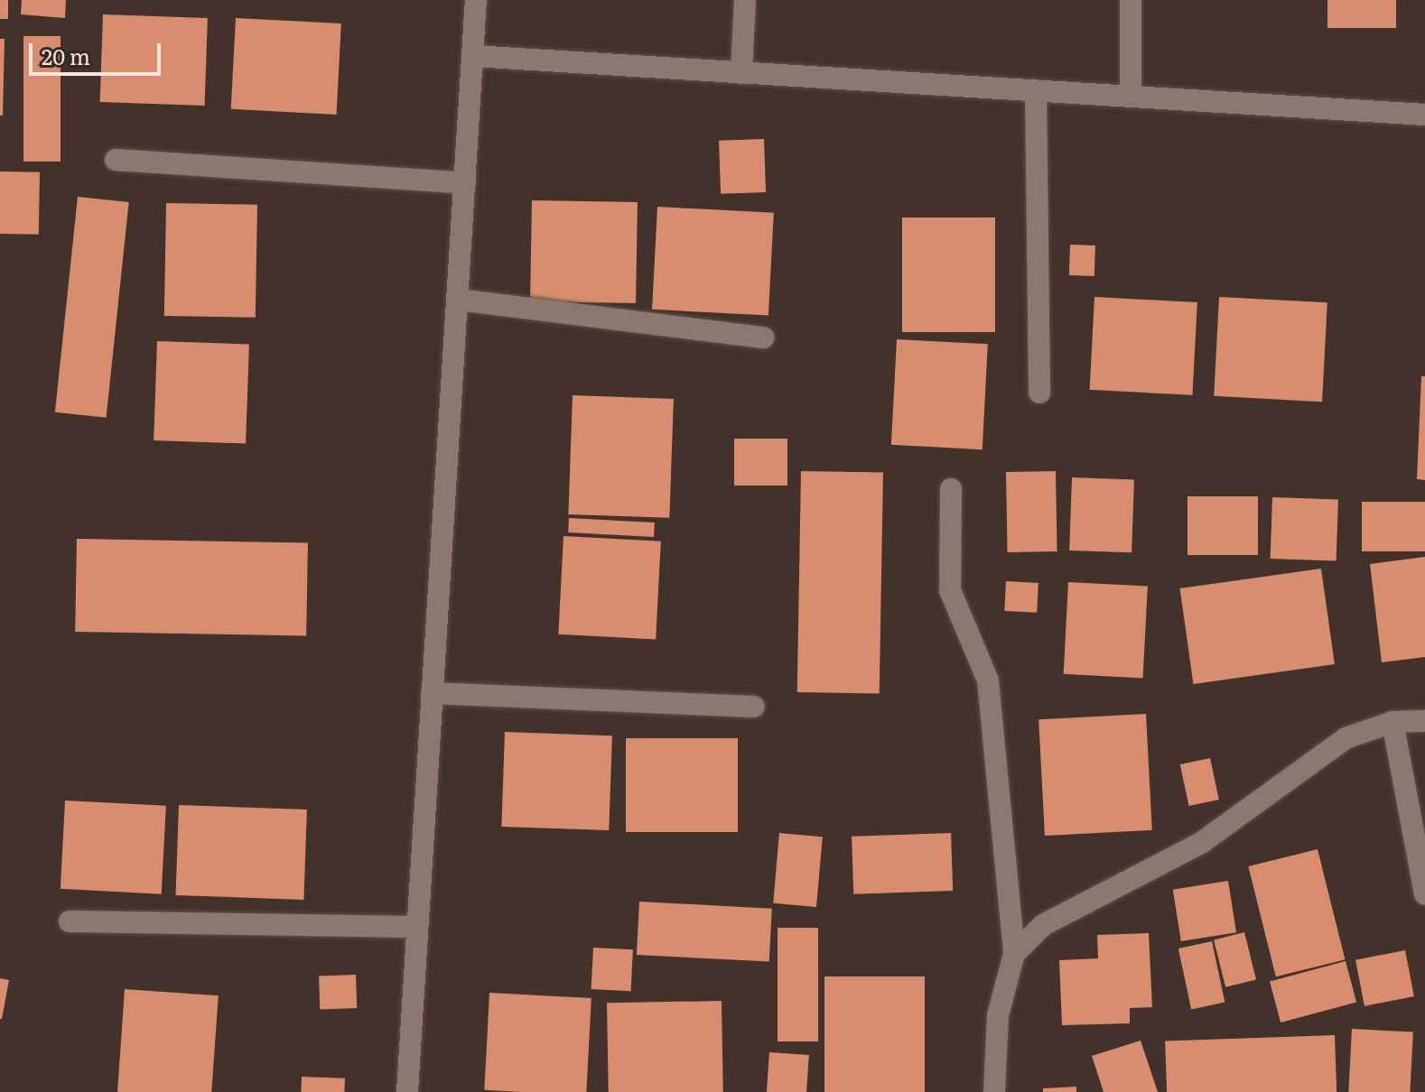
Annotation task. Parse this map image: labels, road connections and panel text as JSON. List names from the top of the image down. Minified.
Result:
{"scale_bar":"20 m"}
